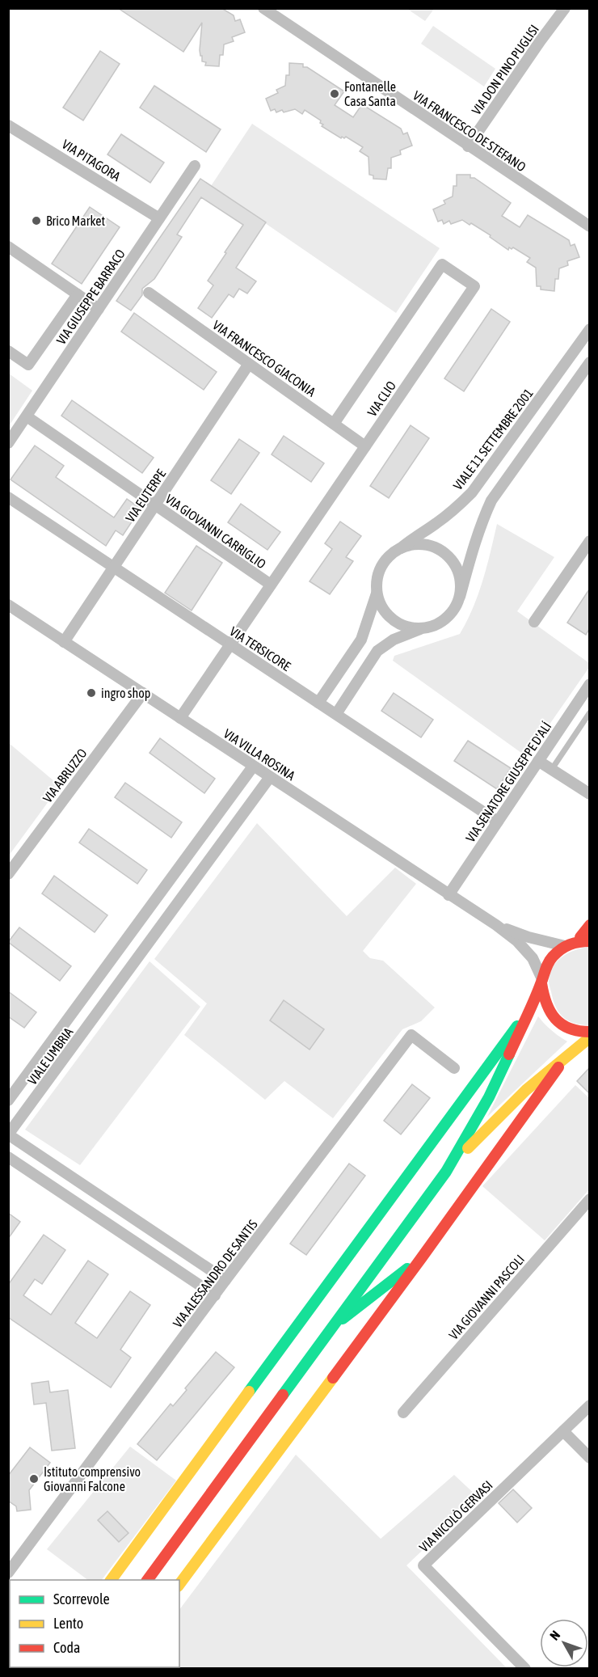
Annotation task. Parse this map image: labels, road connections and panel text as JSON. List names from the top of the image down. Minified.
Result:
{"streets":{"street":["VIA DON PINO PUGLISI","VIA FRANCESCO DE STEFANO","VIA PITAGORA","VIA GIUSEPPE BARRACO","VIA FRANCESCO GIACONIA","VIA CLIO","VIALE 11 SETTEMBRE 2001","VIA EUTERPE","VIA GIOVANNI CARRIGLIO","VIA TERSICORE","VIA VILLA ROSINA","VIA ABRUZZO","VIA SENATORE GIUSEPPE D'ALÍ","VIALE UMBRIA","VIA ALESSANDRO DE SANTIS","VIA GIOVANNI PASCOLI","VIA NICOLÒ GERVASI"]},"crossings":[["VIA DON PINO PUGLISI","VIA FRANCESCO DE STEFANO"],["VIA PITAGORA","VIA GIUSEPPE BARRACO"],["VIA GIUSEPPE BARRACO","VIA GIOVANNI CARRIGLIO"],["VIA FRANCESCO GIACONIA","VIA CLIO"],["VIA FRANCESCO GIACONIA","VIA EUTERPE"],["VIA CLIO","VIA GIOVANNI CARRIGLIO"],["VIA CLIO","VIA TERSICORE"],["VIA CLIO","VIA VILLA ROSINA"],["VIA EUTERPE","VIA GIOVANNI CARRIGLIO"],["VIA EUTERPE","VIA TERSICORE"],["VIA EUTERPE","VIA VILLA ROSINA"],["VIA TERSICORE","VIA SENATORE GIUSEPPE D'ALÍ"],["VIA VILLA ROSINA","VIA ABRUZZO"],["VIA VILLA ROSINA","VIA SENATORE GIUSEPPE D'ALÍ"],["VIA VILLA ROSINA","VIALE UMBRIA"]],"places":["Fontanelle Casa Santa","Brico Market","ingro shop","Istituto comprensivo Giovanni Falcone"],"legend":["Scorrevole","Lento","Coda"],"north":"top left"}
